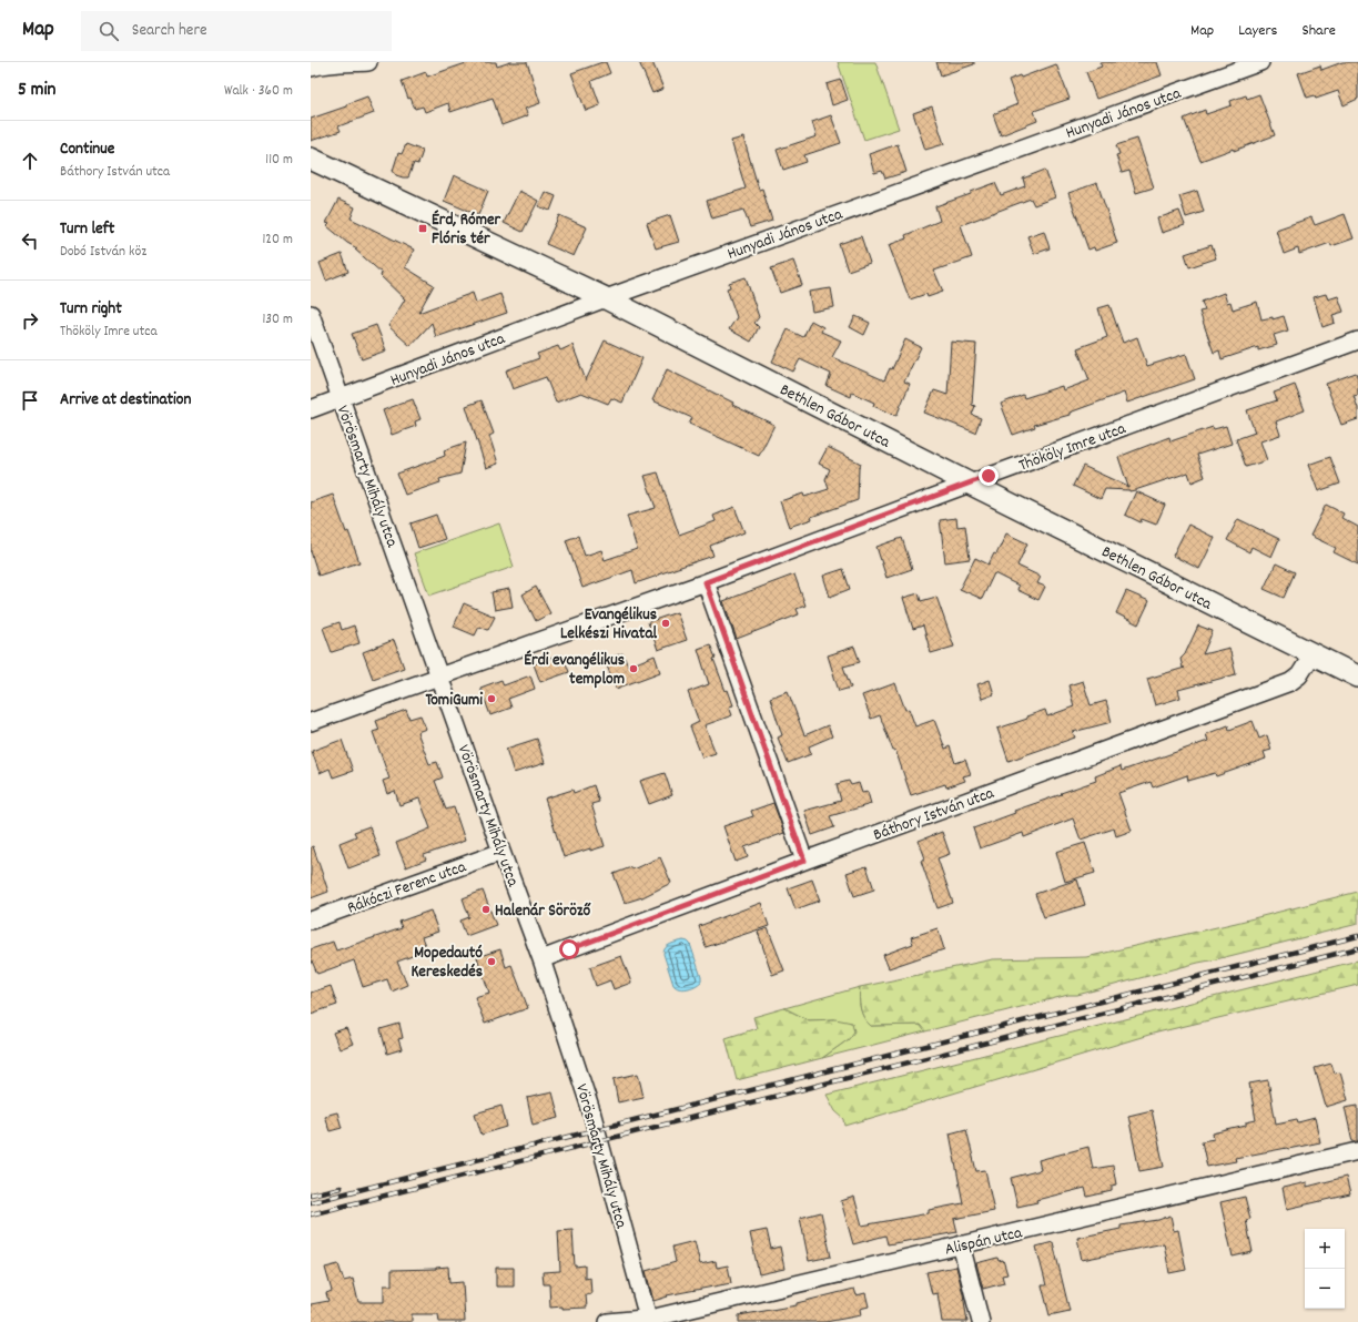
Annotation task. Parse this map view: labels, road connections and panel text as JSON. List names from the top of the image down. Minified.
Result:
{"streets":{"street":["Hunyadi János utca","Bethlen Gábor utca","Thököly Imre utca","Vörösmarty Mihály utca","Báthory István utca","Rákóczi Ferenc utca","Alispán utca"]},"crossings":[["Hunyadi János utca","Bethlen Gábor utca"],["Hunyadi János utca","Vörösmarty Mihály utca"],["Bethlen Gábor utca","Thököly Imre utca"],["Bethlen Gábor utca","Báthory István utca"],["Thököly Imre utca","Vörösmarty Mihály utca"],["Vörösmarty Mihály utca","Báthory István utca"],["Vörösmarty Mihály utca","Rákóczi Ferenc utca"],["Vörösmarty Mihály utca","Alispán utca"]],"places":{"transit":["Érd, Rómer Flóris tér"],"other":["Evangélikus Lelkészi Hivatal","Érdi evangélikus templom","TomiGumi","Halenár Söröző","Mopedautó Kereskedés"]},"page":{"header":"Map","search":"Search here","nav":["Map","Layers","Share"],"heading":["5 min","Walk · 360 m"],"list":[["Continue","Báthory István utca","110 m"],["Turn left","Dobó István köz","120 m"],["Turn right","Thököly Imre utca","130 m"],"Arrive at destination"],"map_buttons":["+","−"]}}
